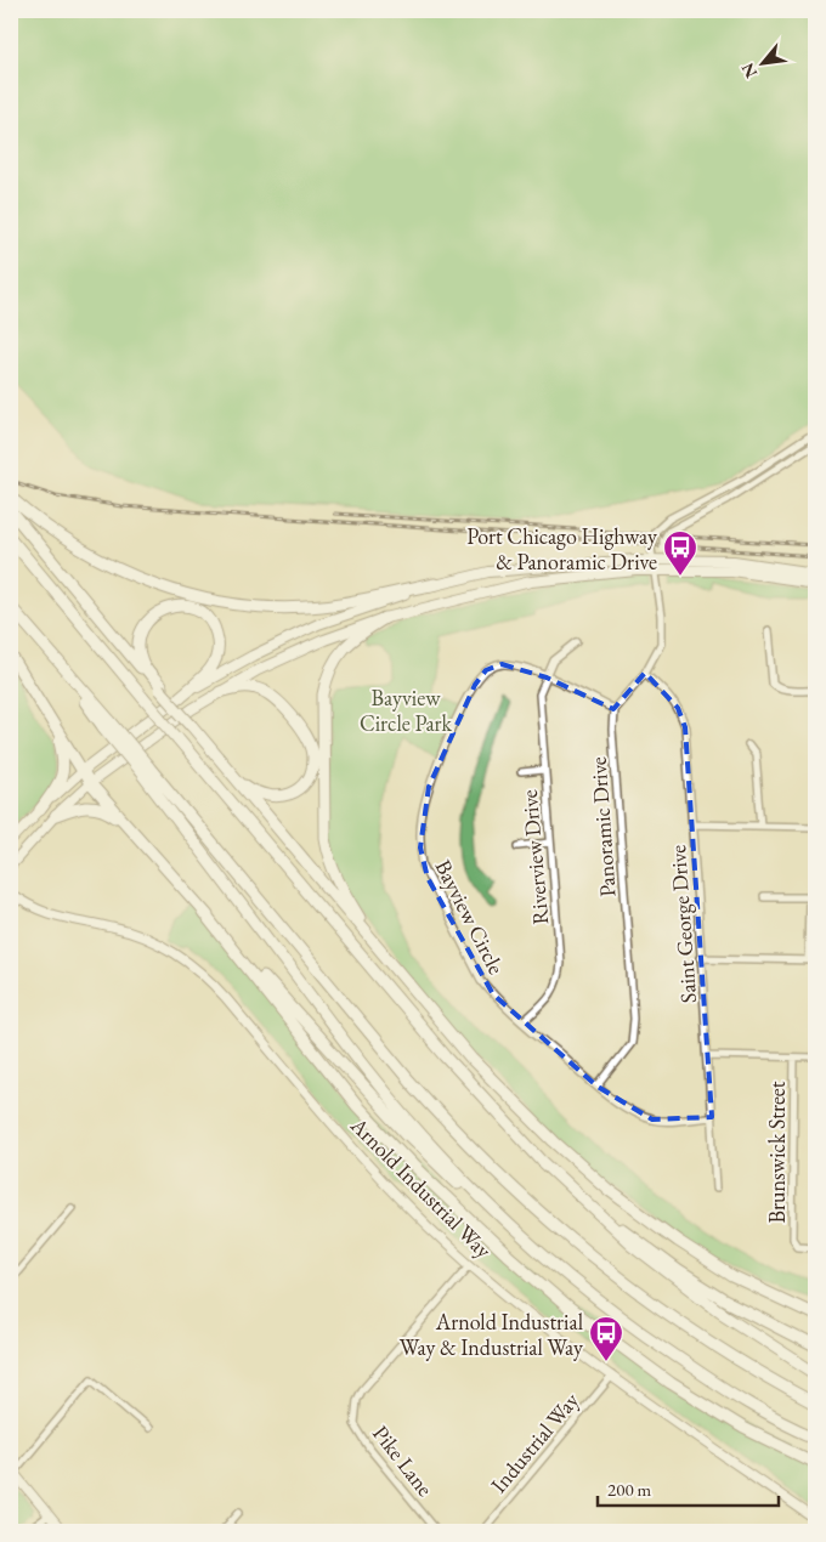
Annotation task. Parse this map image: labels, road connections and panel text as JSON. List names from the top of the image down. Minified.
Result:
{"streets":{"street":["Panoramic Drive","Riverview Drive","Bayview Circle","Saint George Drive","Brunswick Street","Arnold Industrial Way","Industrial Way","Pike Lane"]},"crossings":[["Panoramic Drive","Bayview Circle"],["Riverview Drive","Bayview Circle"],["Bayview Circle","Saint George Drive"],["Arnold Industrial Way","Industrial Way"],["Arnold Industrial Way","Pike Lane"]],"parks":["Bayview Circle Park"],"places":{"bus stop":["Port Chicago Highway & Panoramic Drive","Arnold Industrial Way & Industrial Way"]},"scale_bar":"200 m","north":"bottom left"}
